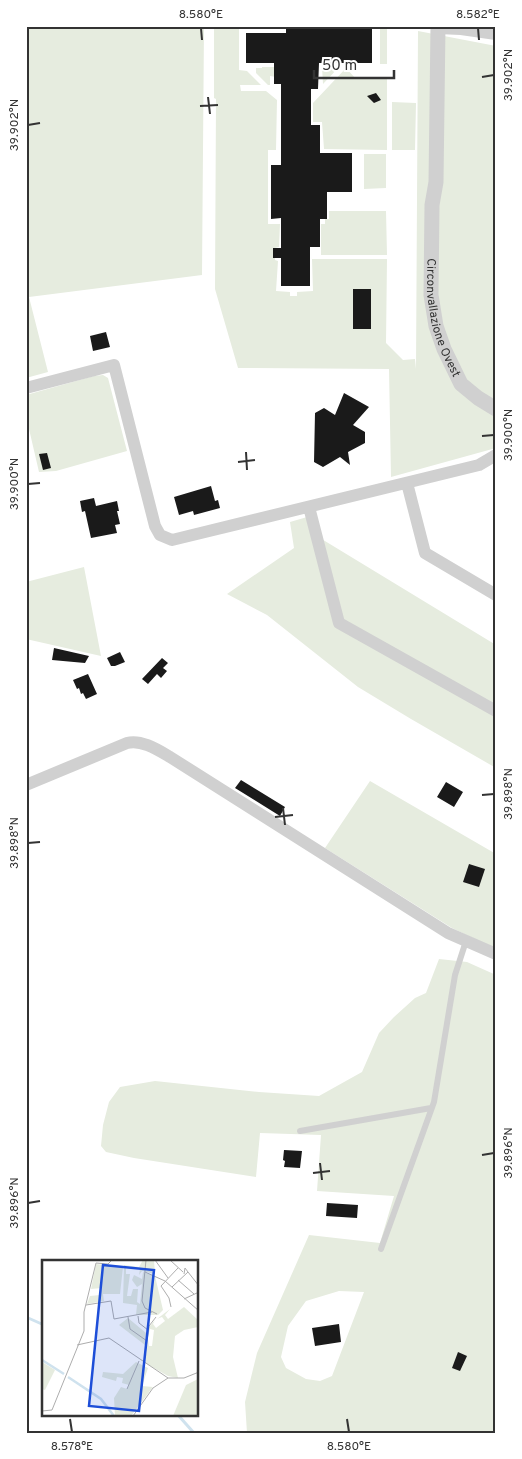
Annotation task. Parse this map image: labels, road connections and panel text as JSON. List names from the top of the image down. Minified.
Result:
{"streets":{"street":["Circonvallazione Ovest"]},"scale_bar":"50 m","coordinates":["8.580°E","8.582°E","39.902°N","39.900°N","39.898°N","39.896°N","8.578°E"]}
